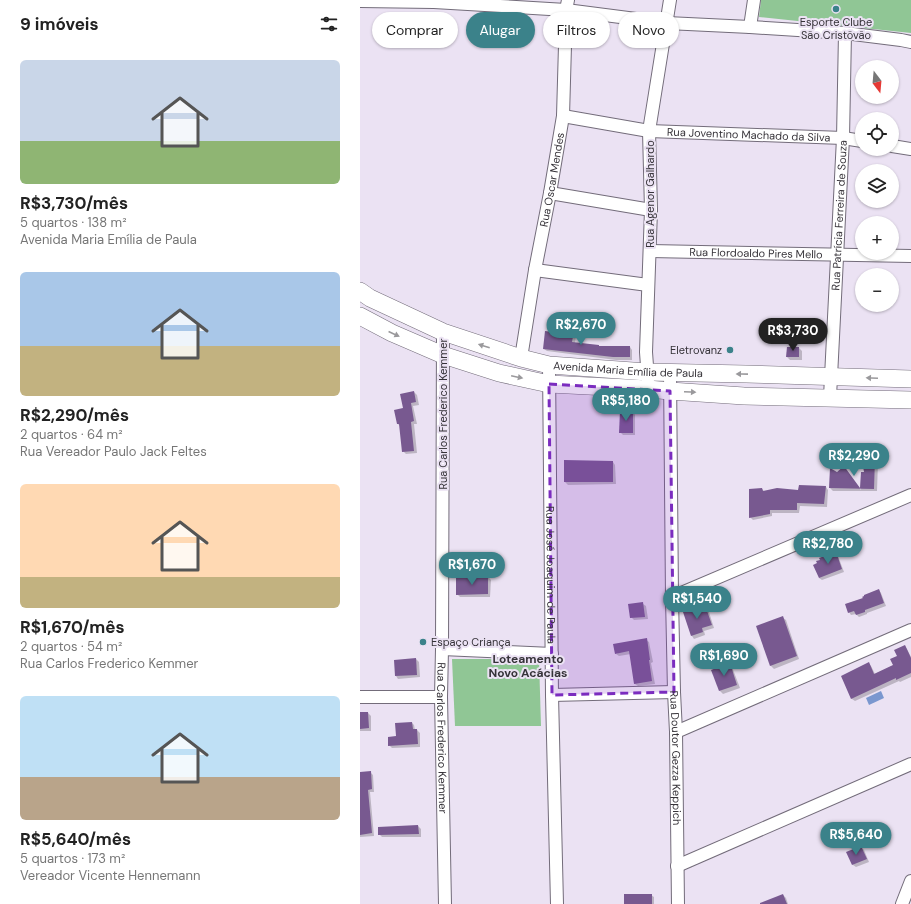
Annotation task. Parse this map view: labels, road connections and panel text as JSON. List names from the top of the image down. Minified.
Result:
{"streets":{"main road":["Avenida Maria Emília de Paula"],"street":["Rua Joventino Machado da Silva","Rua Oscar Mendes","Rua Agenor Galhardo","Rua Patrícia Ferreira de Souza","Rua Flordoaldo Pires Mello","Rua Carlos Frederico Kemmer","Rua José Joaquim de Paula","Rua Doutor Gezza Keppich"]},"crossings":[["Rua Joventino Machado da Silva","Rua Oscar Mendes"],["Rua Joventino Machado da Silva","Rua Agenor Galhardo"],["Rua Joventino Machado da Silva","Rua Patrícia Ferreira de Souza"],["Rua Oscar Mendes","Avenida Maria Emília de Paula"],["Rua Agenor Galhardo","Rua Flordoaldo Pires Mello"],["Rua Agenor Galhardo","Avenida Maria Emília de Paula"],["Rua Patrícia Ferreira de Souza","Rua Flordoaldo Pires Mello"],["Rua Patrícia Ferreira de Souza","Avenida Maria Emília de Paula"],["Avenida Maria Emília de Paula","Rua Carlos Frederico Kemmer"],["Avenida Maria Emília de Paula","Rua José Joaquim de Paula"],["Avenida Maria Emília de Paula","Rua Doutor Gezza Keppich"]],"districts":["Loteamento Novo Acácias"],"places":["Esporte Clube São Cristõvão","Eletrovanz","Espaço Criança"],"north":"bottom","page":{"heading":"9 imóveis","chip":["Comprar","Alugar","Filtros","Novo"],"list":[{"name":"R$3,730/mês","note":"5 quartos · 138 m² · Avenida Maria Emília de Paula"},{"name":"R$2,290/mês","note":"2 quartos · 64 m² · Rua Vereador Paulo Jack Feltes"},{"name":"R$1,670/mês","note":"2 quartos · 54 m² · Rua Carlos Frederico Kemmer"},{"name":"R$5,640/mês","note":"5 quartos · 173 m² · Vereador Vicente Hennemann"}],"map_buttons":["+","−"],"price":["R$2,670","R$3,730","R$5,180","R$2,290","R$2,780","R$1,670","R$1,540","R$1,690","R$5,640"]}}
